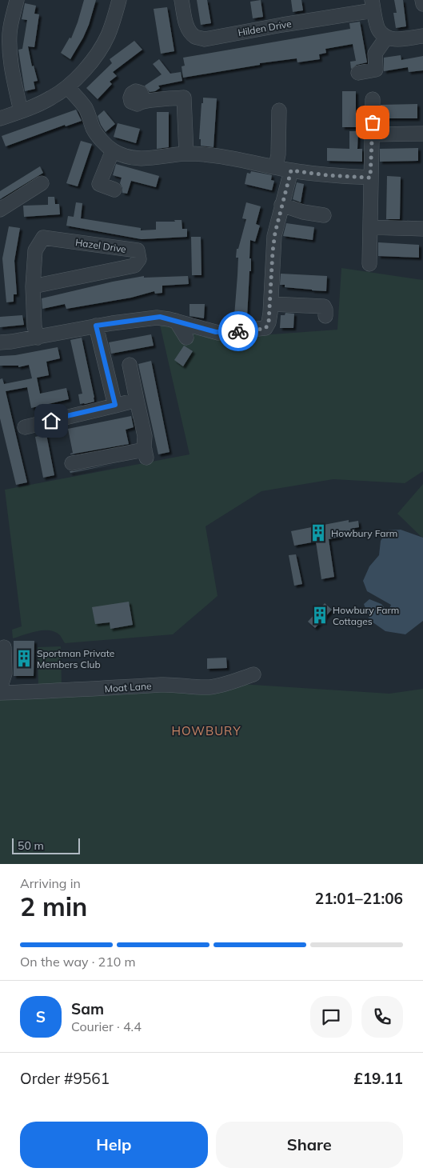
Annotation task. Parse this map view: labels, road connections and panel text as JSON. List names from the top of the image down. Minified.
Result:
{"streets":{"street":["Hilden Drive","Hazel Drive","Moat Lane"]},"districts":["HOWBURY"],"places":{"building":["Howbury Farm","Howbury Farm Cottages","Sportman Private Members Club"]},"scale_bar":"50 m","page":{"scale":"50 m","heading":["2 min","Arriving in","21:01–21:06"],"panel":["Sam","Courier · 4.4","Order #9561","£19.11"],"bar":"On the way · 210 m","round":"S","buttons":["Help","Share"]}}
